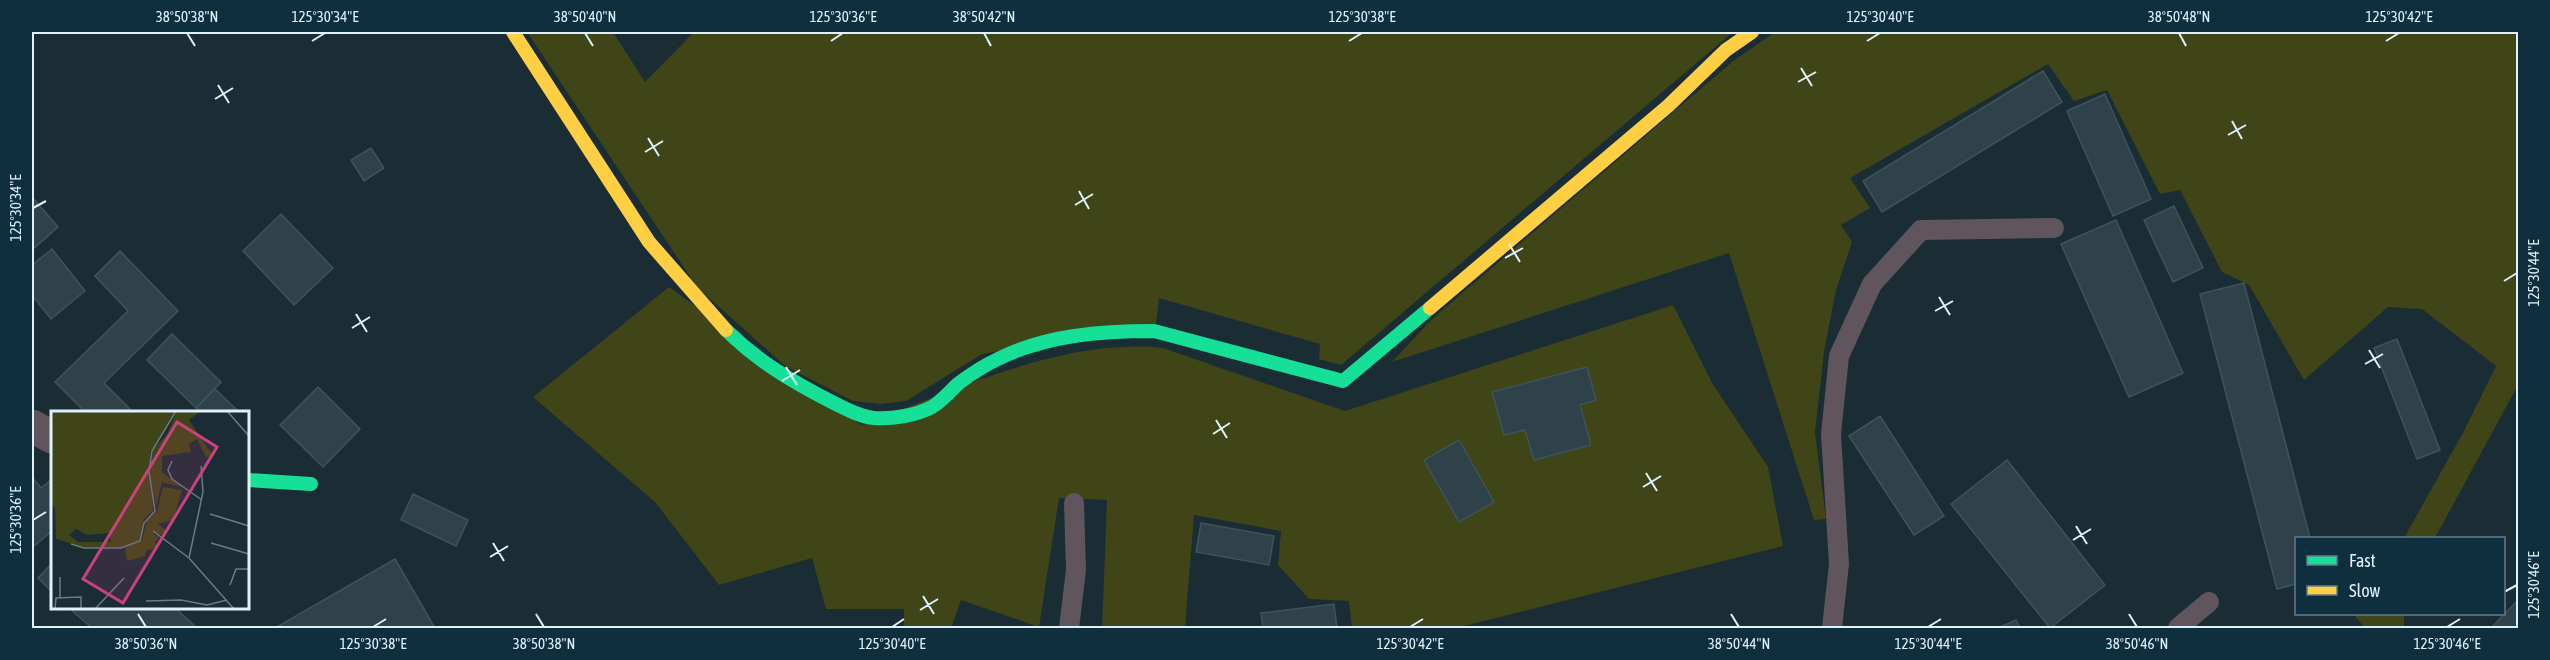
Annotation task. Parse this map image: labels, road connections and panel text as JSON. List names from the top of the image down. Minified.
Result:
{"legend":["Fast","Slow"],"coordinates":["38°50'38\"N","125°30'34\"E","38°50'40\"N","125°30'36\"E","38°50'42\"N","125°30'38\"E","125°30'40\"E","38°50'48\"N","125°30'42\"E","125°30'44\"E","125°30'46\"E","38°50'36\"N","38°50'44\"N","38°50'46\"N"]}
